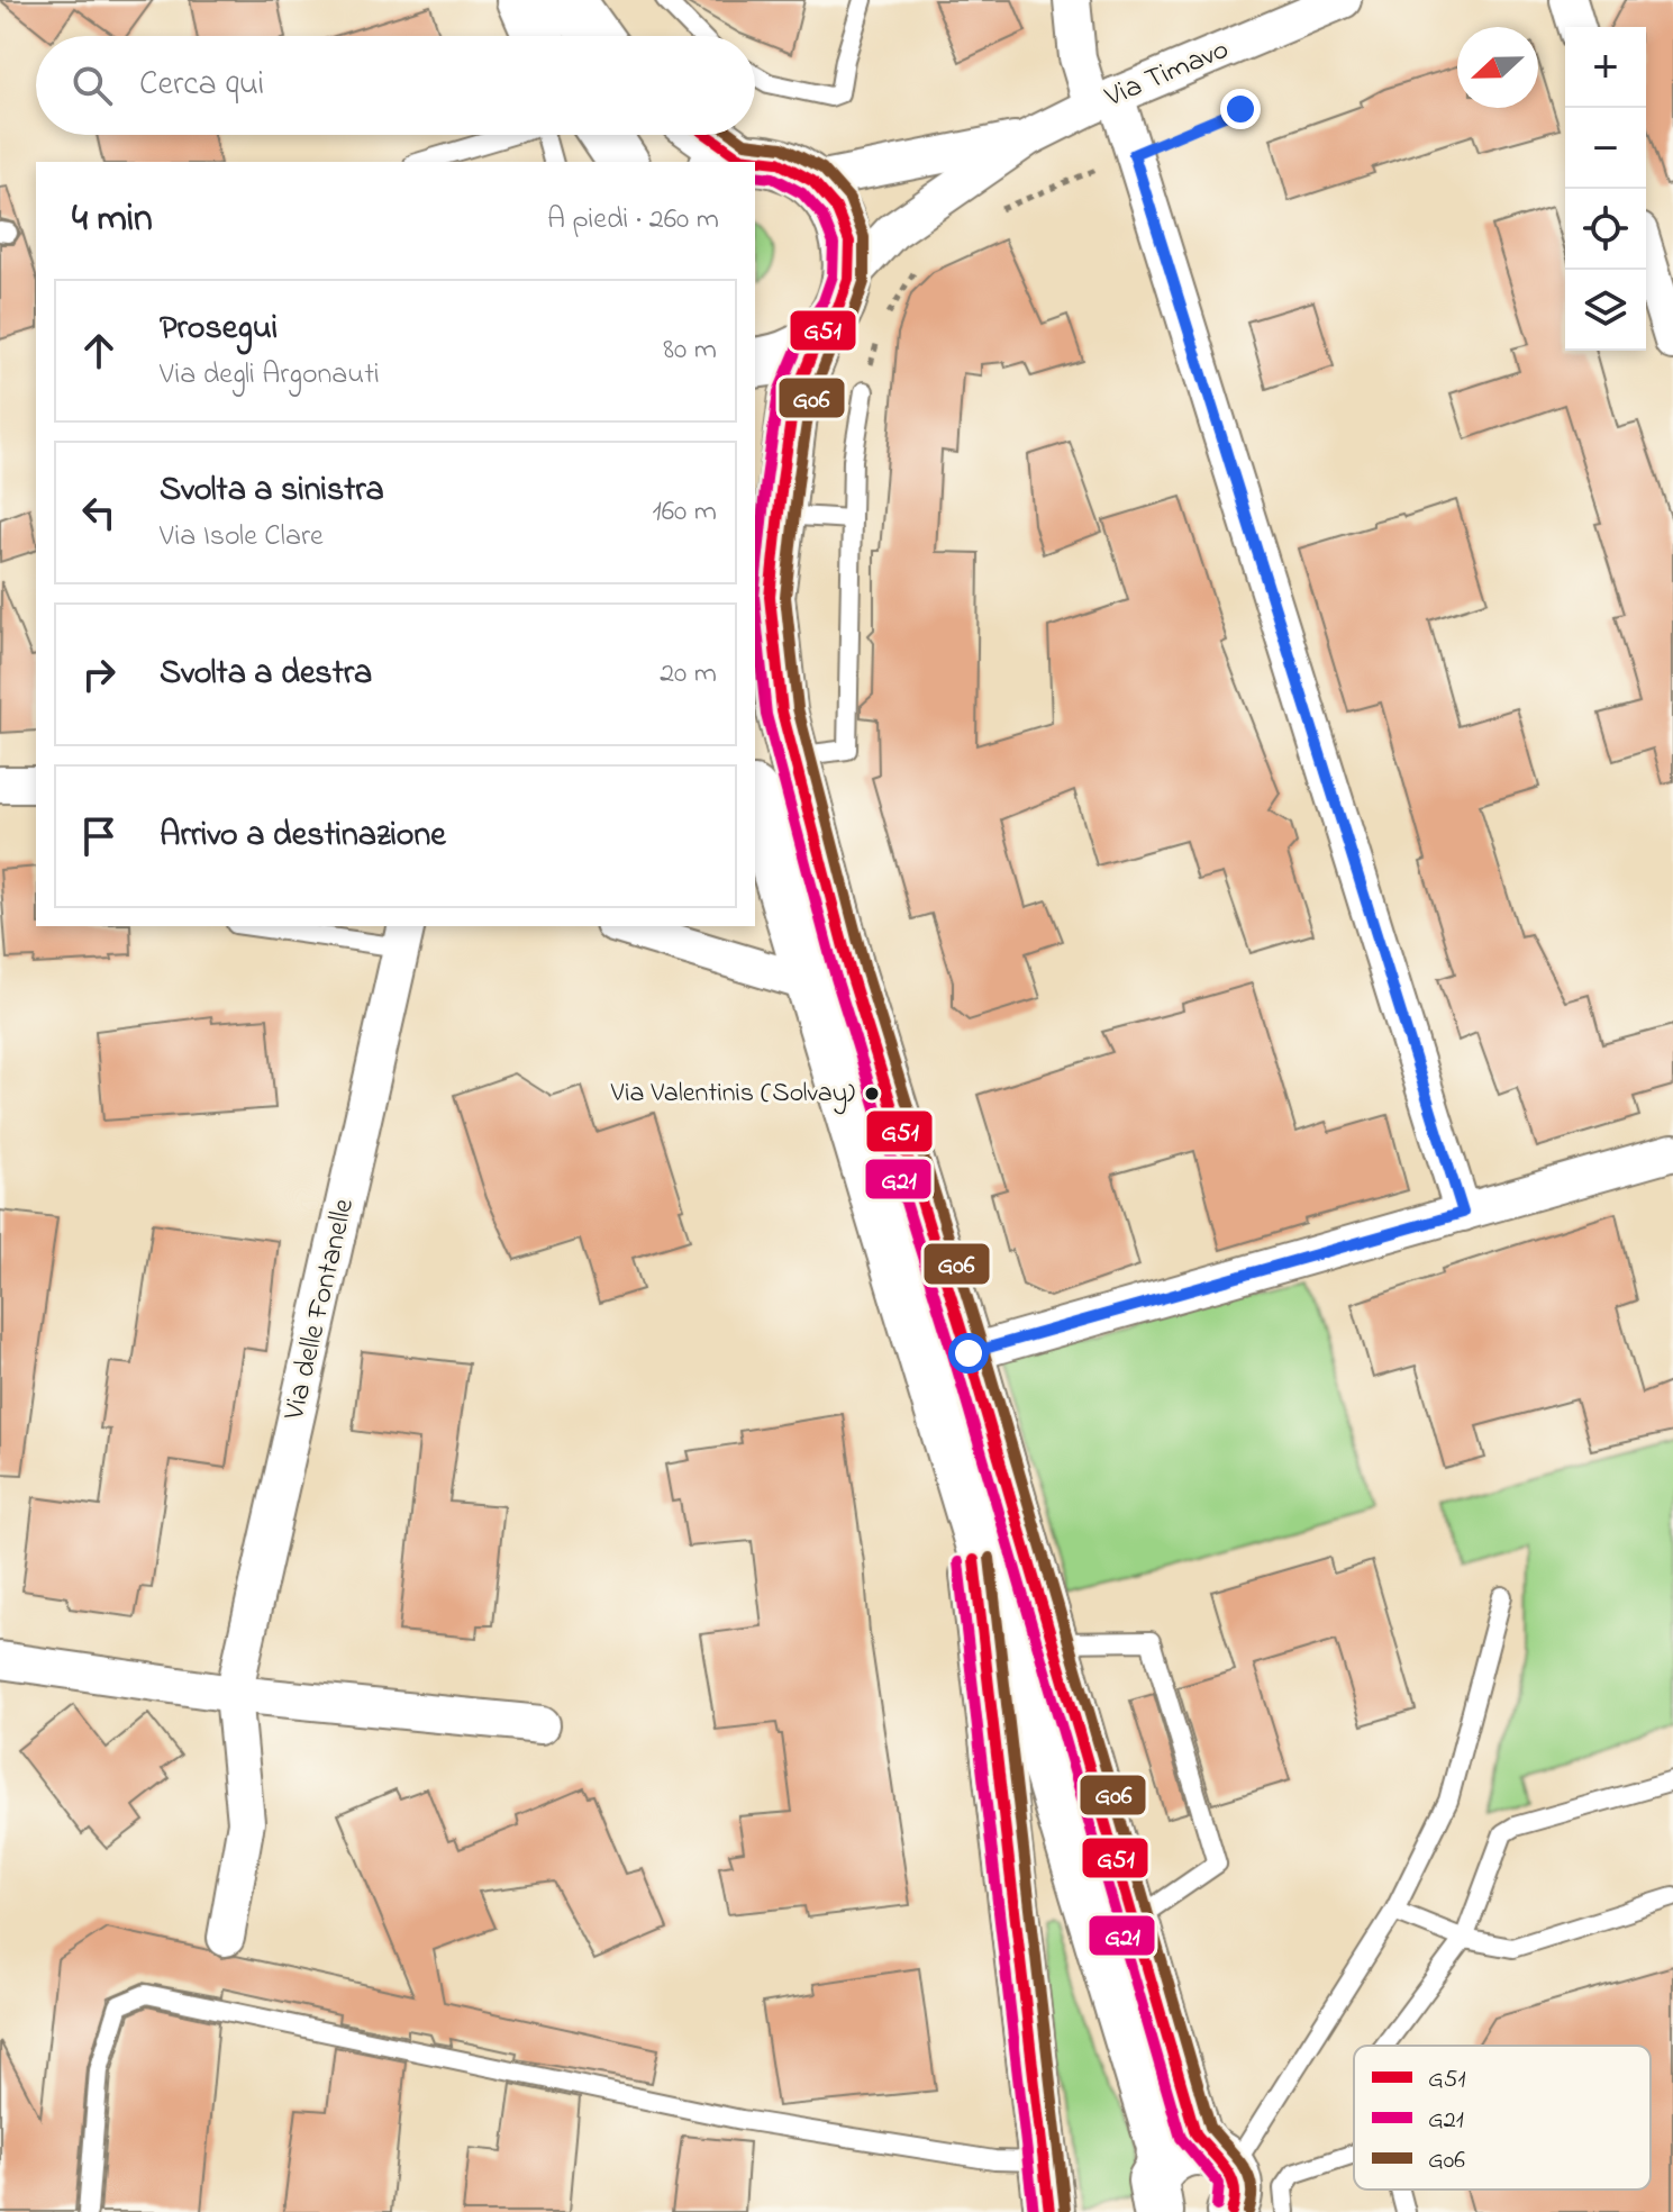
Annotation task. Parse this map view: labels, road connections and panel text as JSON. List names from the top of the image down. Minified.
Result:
{"streets":{"main road":["Via Timavo"],"street":["Via delle Fontanelle"]},"places":["Via Valentinis (Solvay)"],"lines":["transit line G51","transit line G06","transit line G21"],"legend":["G51","G21","G06"],"north":"left","page":{"map_buttons":["+","−"],"search":"Cerca qui","heading":["4 min","A piedi · 260 m"],"list":[["Prosegui","Via degli Argonauti","80 m"],["Svolta a sinistra","Via Isole Clare","160 m"],["Svolta a destra","20 m"],"Arrivo a destinazione"]}}
